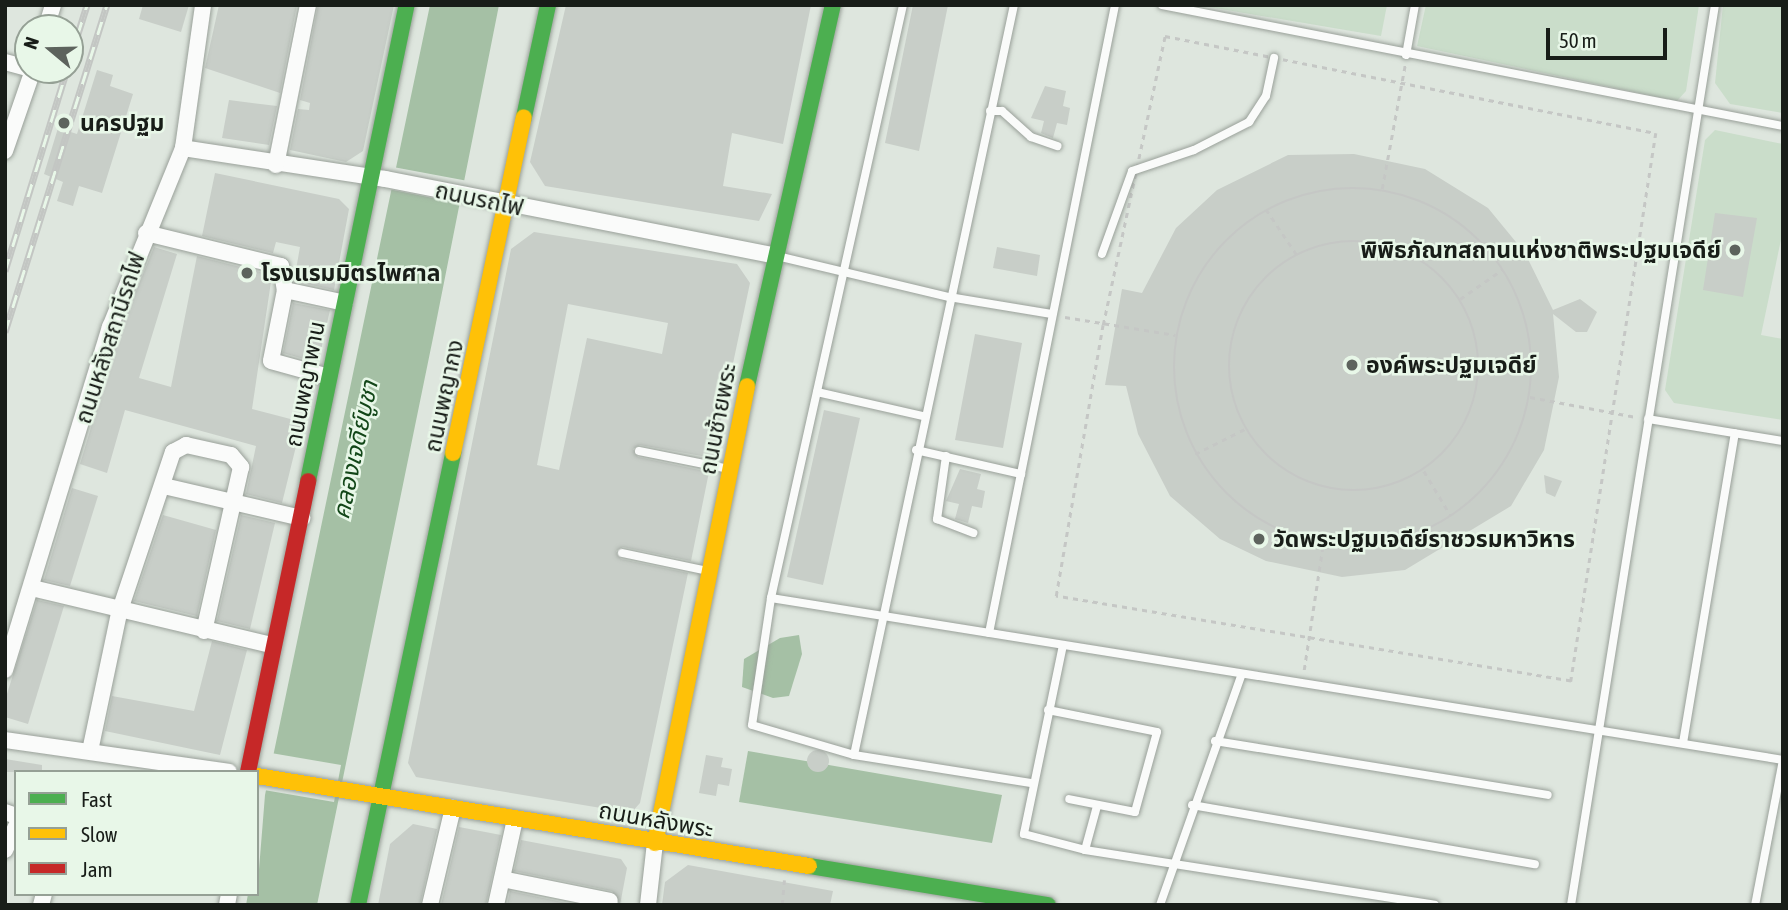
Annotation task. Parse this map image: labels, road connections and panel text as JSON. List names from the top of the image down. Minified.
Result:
{"streets":{"street":["ถนนรถไฟ","ถนนหลังสถานีรถไฟ","ถนนพญาพาน","ถนนพญากง","ถนนซ้ายพระ","ถนนหลังพระ"]},"crossings":[["ถนนรถไฟ","ถนนหลังสถานีรถไฟ"],["ถนนรถไฟ","ถนนพญาพาน"],["ถนนรถไฟ","ถนนพญากง"],["ถนนรถไฟ","ถนนซ้ายพระ"],["ถนนพญากง","ถนนหลังพระ"],["ถนนซ้ายพระ","ถนนหลังพระ"]],"water":["คลองเจดีย์บูชา"],"places":["นครปฐม","พิพิธภัณฑสถานแห่งชาติพระปฐมเจดีย์","โรงแรมมิตรไพศาล","องค์พระปฐมเจดีย์","วัดพระปฐมเจดีย์ราชวรมหาวิหาร"],"legend":["Fast","Slow","Jam"],"scale_bar":"50 m","north":"left"}
